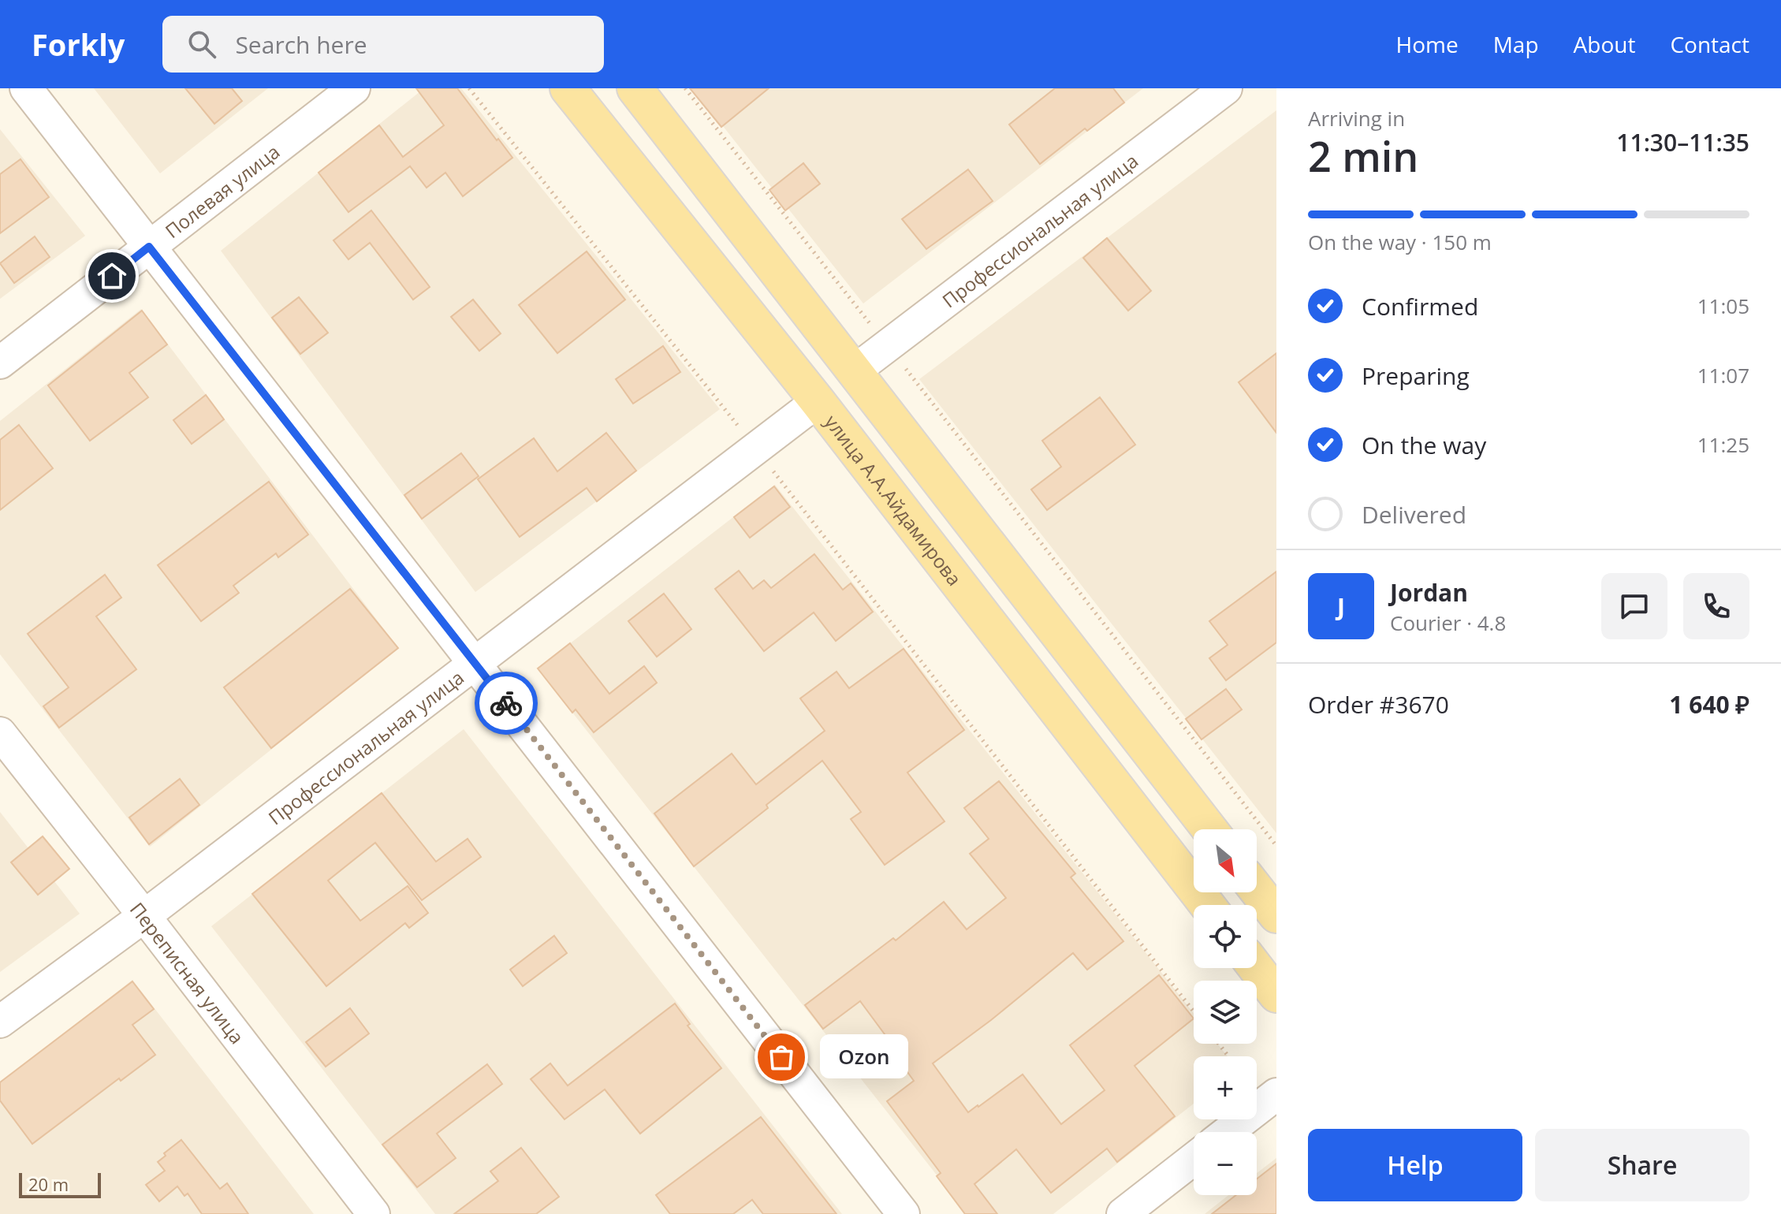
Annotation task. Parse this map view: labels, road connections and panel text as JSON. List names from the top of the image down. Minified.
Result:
{"streets":{"main road":["улица А.А.Айдамирова"],"street":["Полевая улица","Профессиональная улица","Переписная улица"]},"crossings":[["Профессиональная улица","улица А.А.Айдамирова"],["Профессиональная улица","Переписная улица"]],"places":["Ozon"],"scale_bar":"20 m","north":"bottom right","page":{"header":"Forkly","search":"Search here","nav":["Home","Map","About","Contact"],"heading":["2 min","Arriving in","11:30–11:35"],"panel":["Jordan","Courier · 4.8","Order #3670","1 640 ₽"],"bar":"On the way · 150 m","list":[["Confirmed","11:05"],["Preparing","11:07"],["On the way","11:25"],"Delivered"],"round":"J","map_buttons":["+","−"],"bubble":"Ozon","buttons":["Help","Share"],"scale":"20 m"}}
